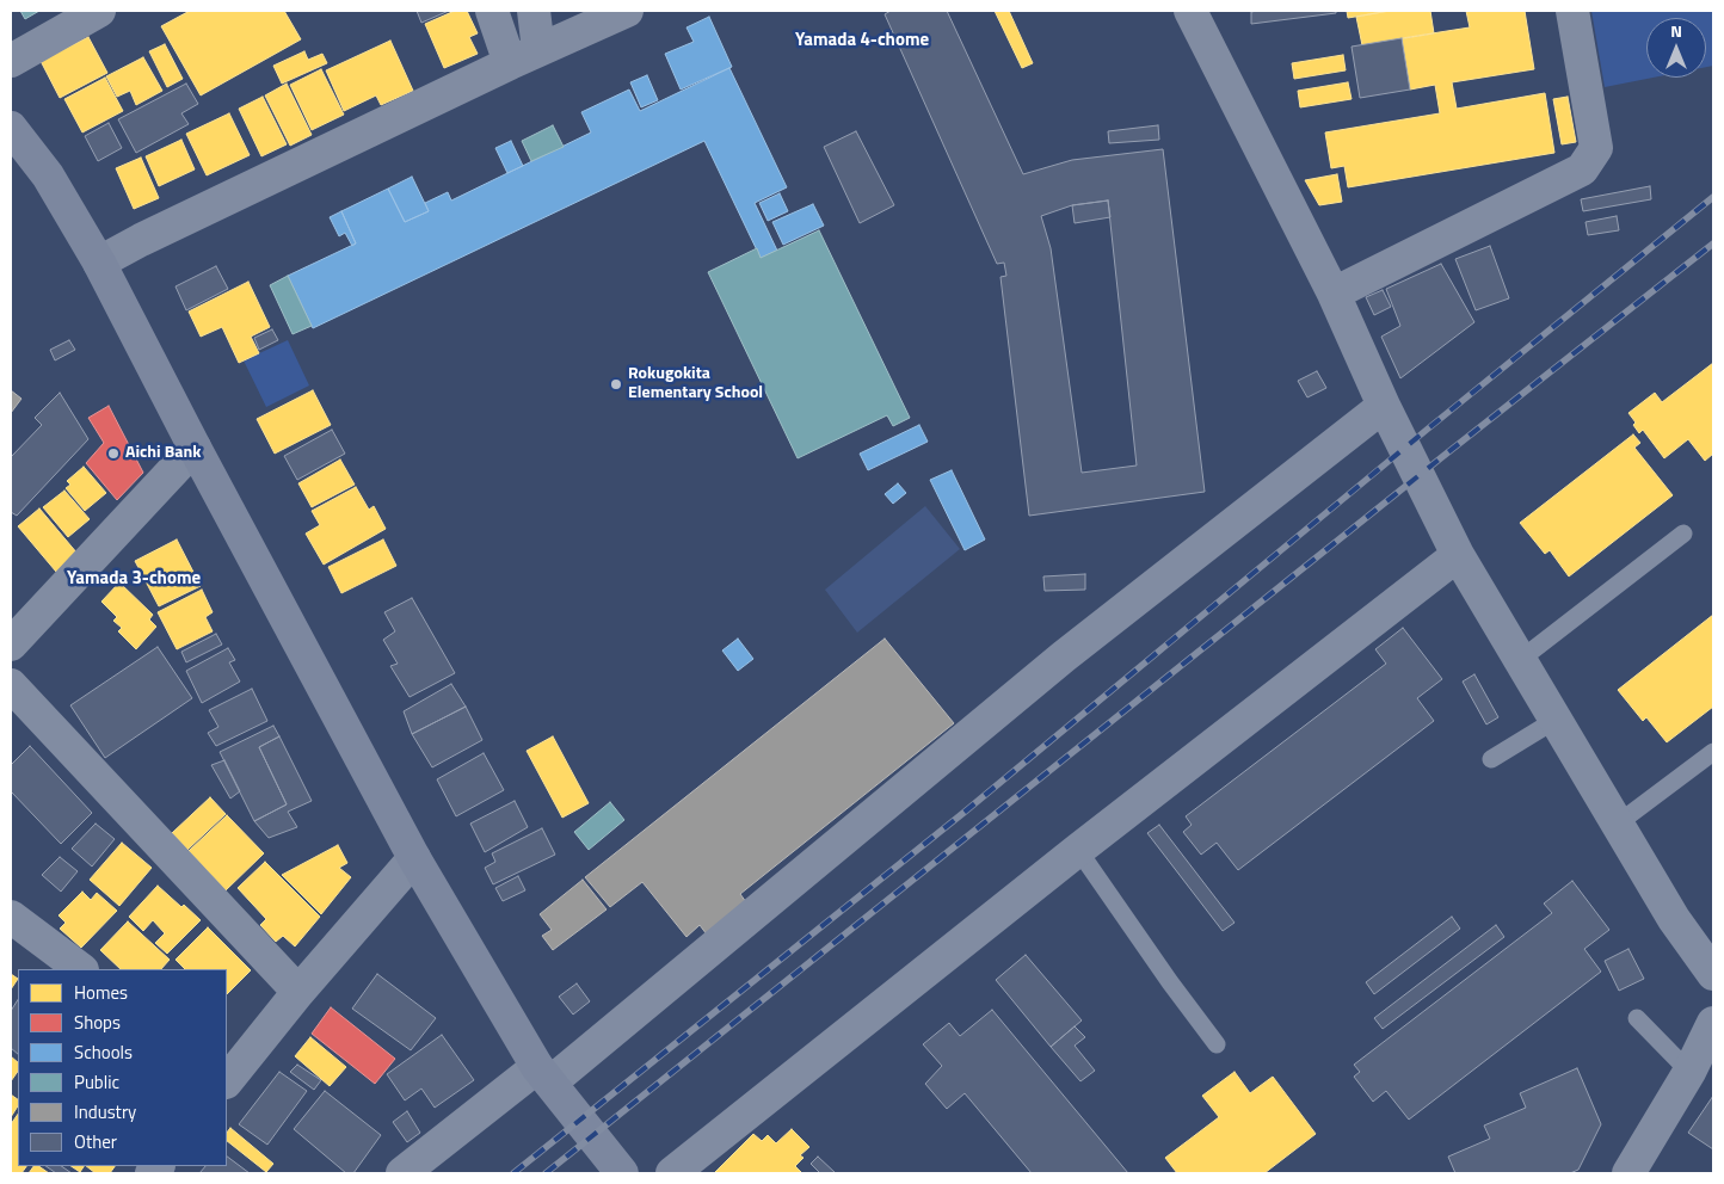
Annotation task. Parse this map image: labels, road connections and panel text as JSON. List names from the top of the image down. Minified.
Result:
{"districts":["Yamada 4-chome","Yamada 3-chome"],"places":["Rokugokita Elementary School","Aichi Bank"],"legend":["Homes","Shops","Schools","Public","Industry","Other"],"north":"top"}
